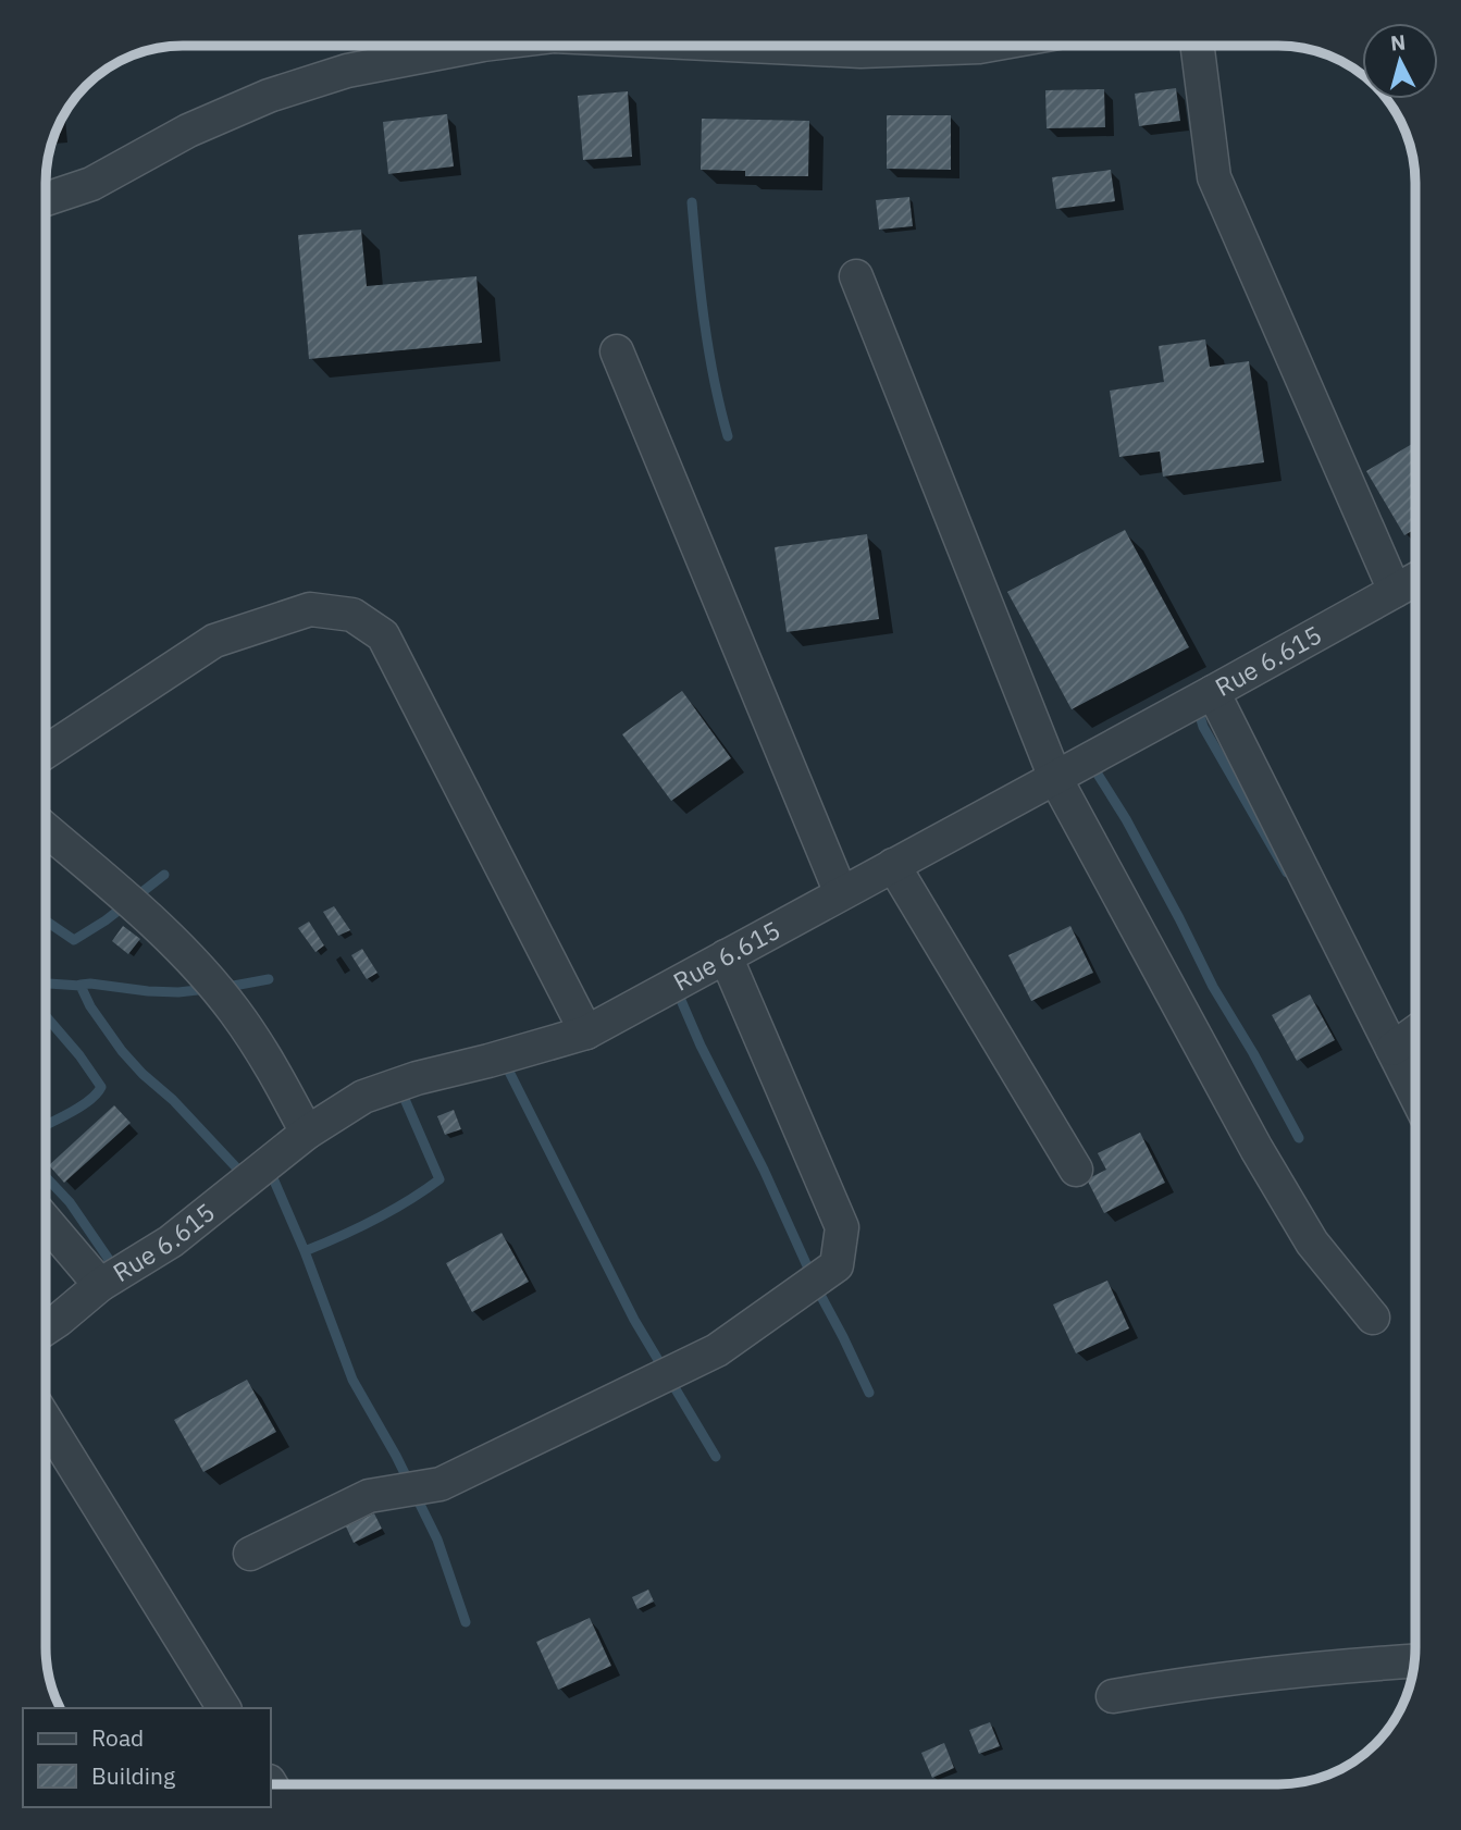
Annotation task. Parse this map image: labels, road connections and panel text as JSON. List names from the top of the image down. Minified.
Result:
{"streets":{"street":["Rue 6.615"]},"legend":["Road","Building"],"north":"top"}
